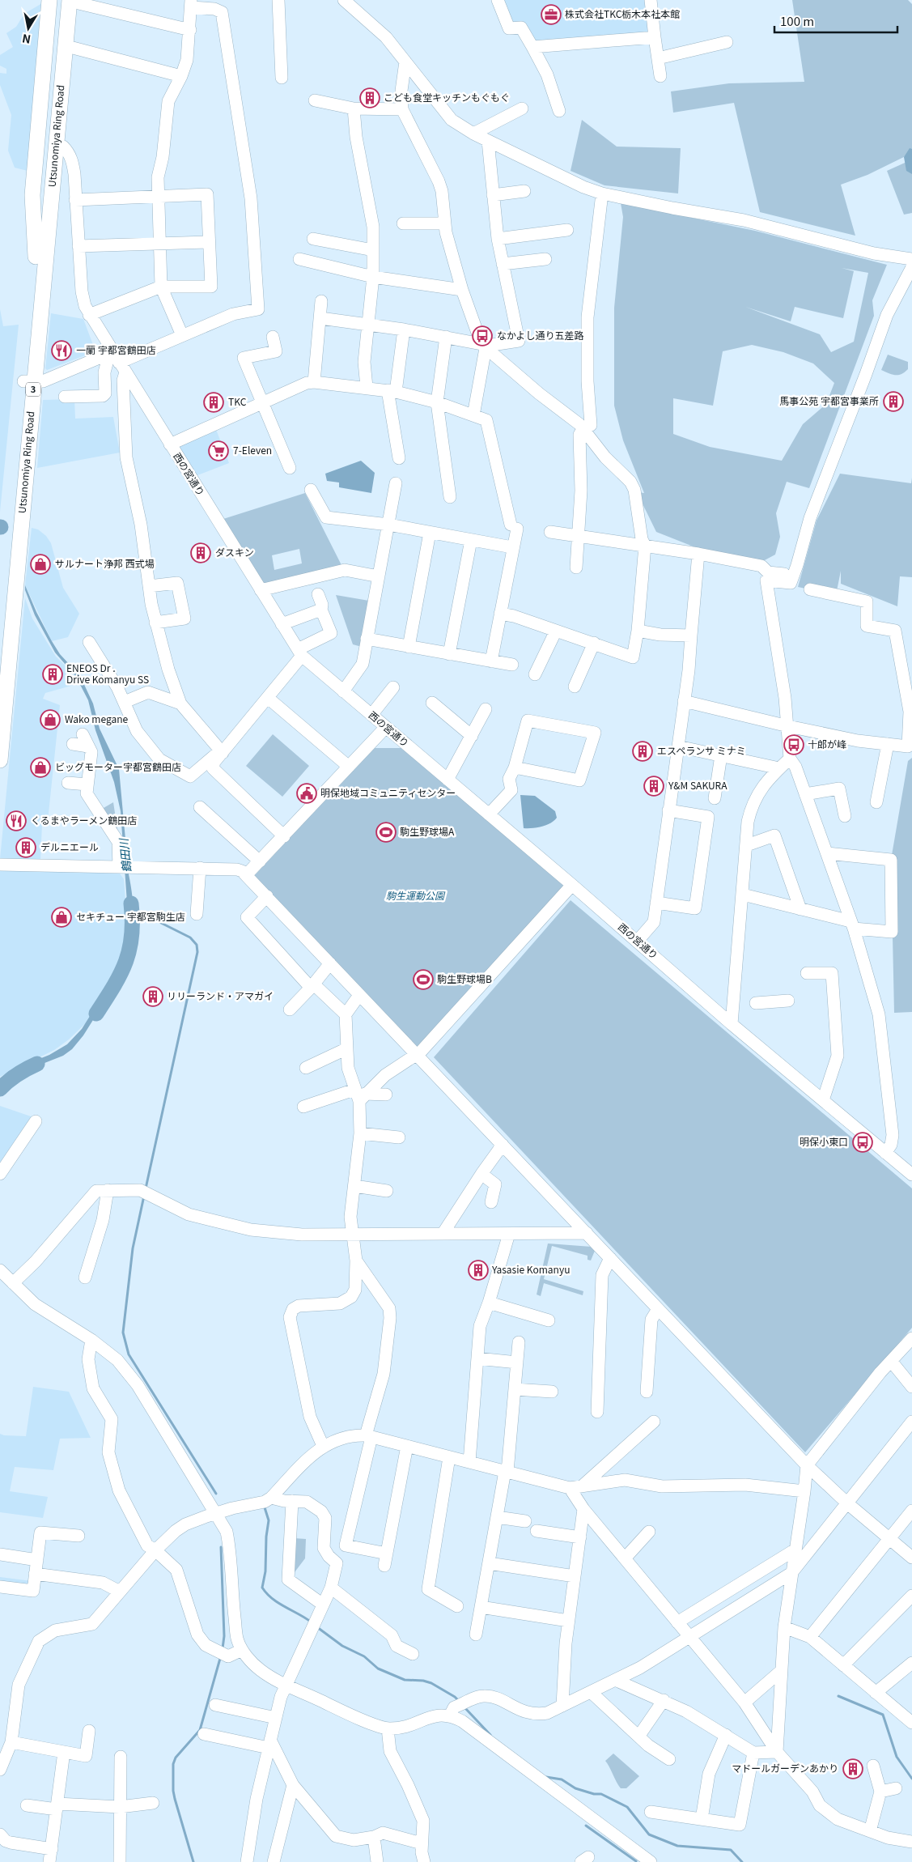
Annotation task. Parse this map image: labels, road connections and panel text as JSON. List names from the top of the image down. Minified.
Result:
{"streets":{"main road":["Utsunomiya Ring Road","3"],"street":["西の宮通り"]},"crossings":[["Utsunomiya Ring Road","3"],["3","西の宮通り"]],"water":["鶴田川"],"parks":["駒生運動公園"],"places":{"office":["株式会社TKC栃木本社本館"],"building":["こども食堂キッチンもぐもぐ","馬事公苑 宇都宮事業所","TKC","ダスキン","ENEOS Dr . Drive Komanyu SS","エスペランサ ミナミ","Y&M SAKURA","デルニエール","リリーランド・アマガイ","Yasasie Komanyu","マドールガーデンあかり"],"bus stop":["なかよし通り五差路","十郎が峰","明保小東口"],"restaurant":["一蘭 宇都宮鶴田店","くるまやラーメン鶴田店"],"supermarket":["7-Eleven"],"shop":["サルナート浄邦 西式場","Wako megane","ビッグモーター宇都宮鶴田店","セキチュー 宇都宮駒生店"],"public building":["明保地域コミュニティセンター"],"sports":["駒生野球場A","駒生野球場B"]},"scale_bar":"100 m","north":"bottom"}
